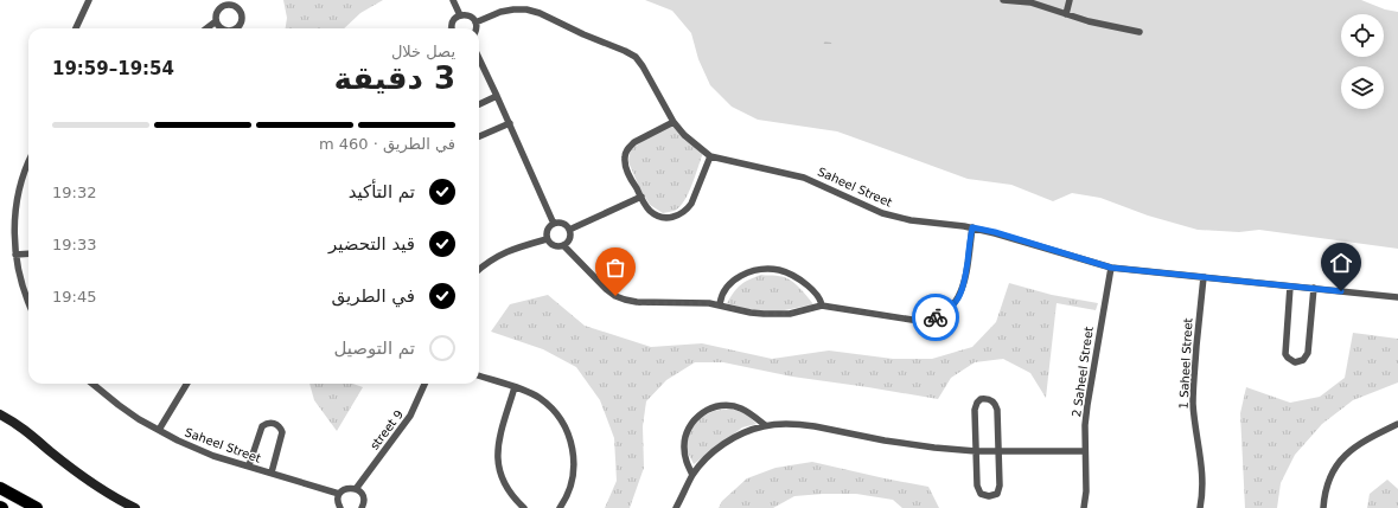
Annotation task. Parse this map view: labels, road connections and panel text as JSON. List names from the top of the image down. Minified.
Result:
{"streets":{"street":["Saheel Street","1 Saheel Street","2 Saheel Street","street 9"]},"crossings":[["Saheel Street","1 Saheel Street"],["Saheel Street","2 Saheel Street"]],"page":{"heading":["3 دقيقة","يصل خلال","19:54–19:59"],"bar":"في الطريق · 460 m","list":[["تم التأكيد","19:32"],["قيد التحضير","19:33"],["في الطريق","19:45"],"تم التوصيل"]}}
